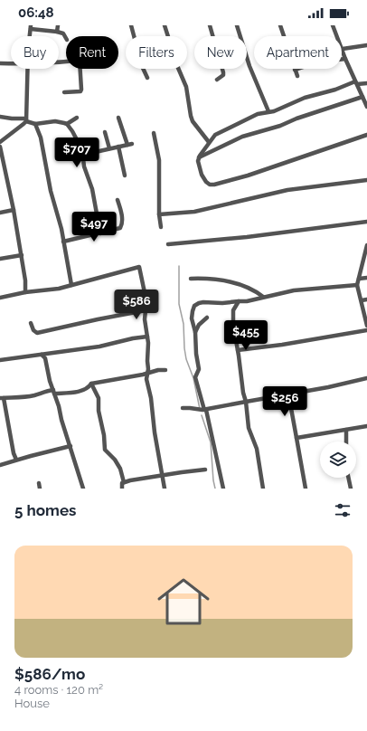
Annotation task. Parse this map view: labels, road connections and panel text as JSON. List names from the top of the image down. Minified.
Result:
{"page":{"status":"06:48","chip":["Buy","Rent","Filters","New","Apartment"],"price":["$707","$497","$586","$455","$256"],"heading":"5 homes","list":[{"name":"$586/mo","note":"4 rooms · 120 m² · House"}]}}
